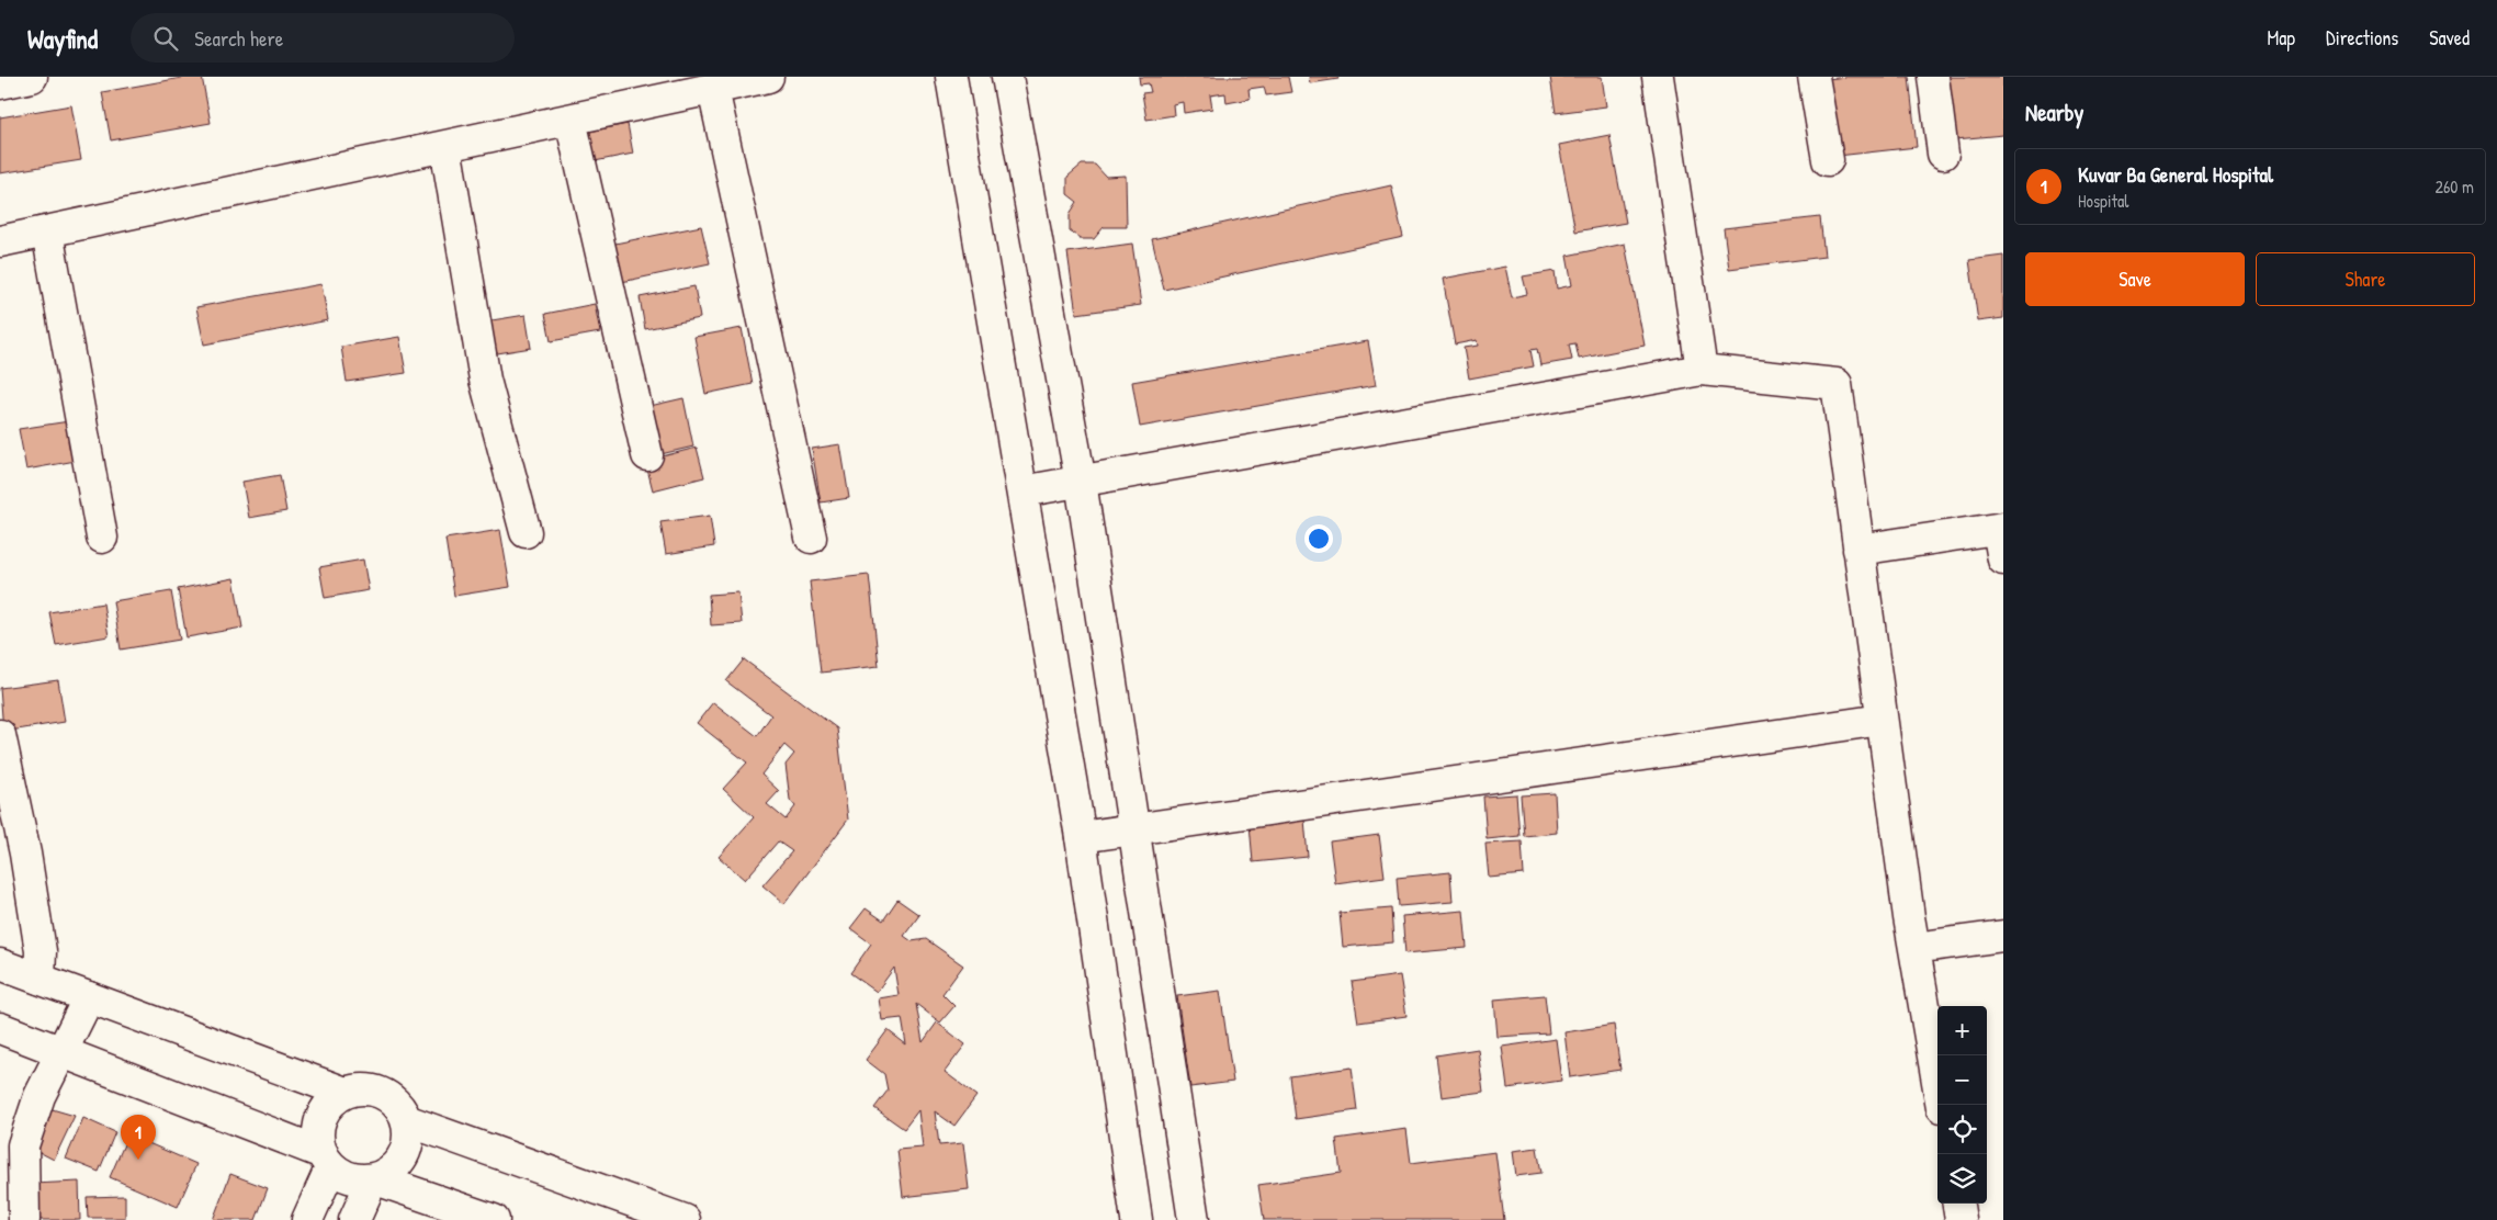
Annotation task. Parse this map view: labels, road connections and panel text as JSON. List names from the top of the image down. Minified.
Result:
{"page":{"header":"Wayfind","search":"Search here","nav":["Map","Directions","Saved"],"heading":"Nearby","list":[{"mark":"1","name":"Kuvar Ba General Hospital","note":"Hospital","value":"260 m"}],"buttons":["Save","Share"],"map_buttons":["+","−"],"pins":"1"}}
